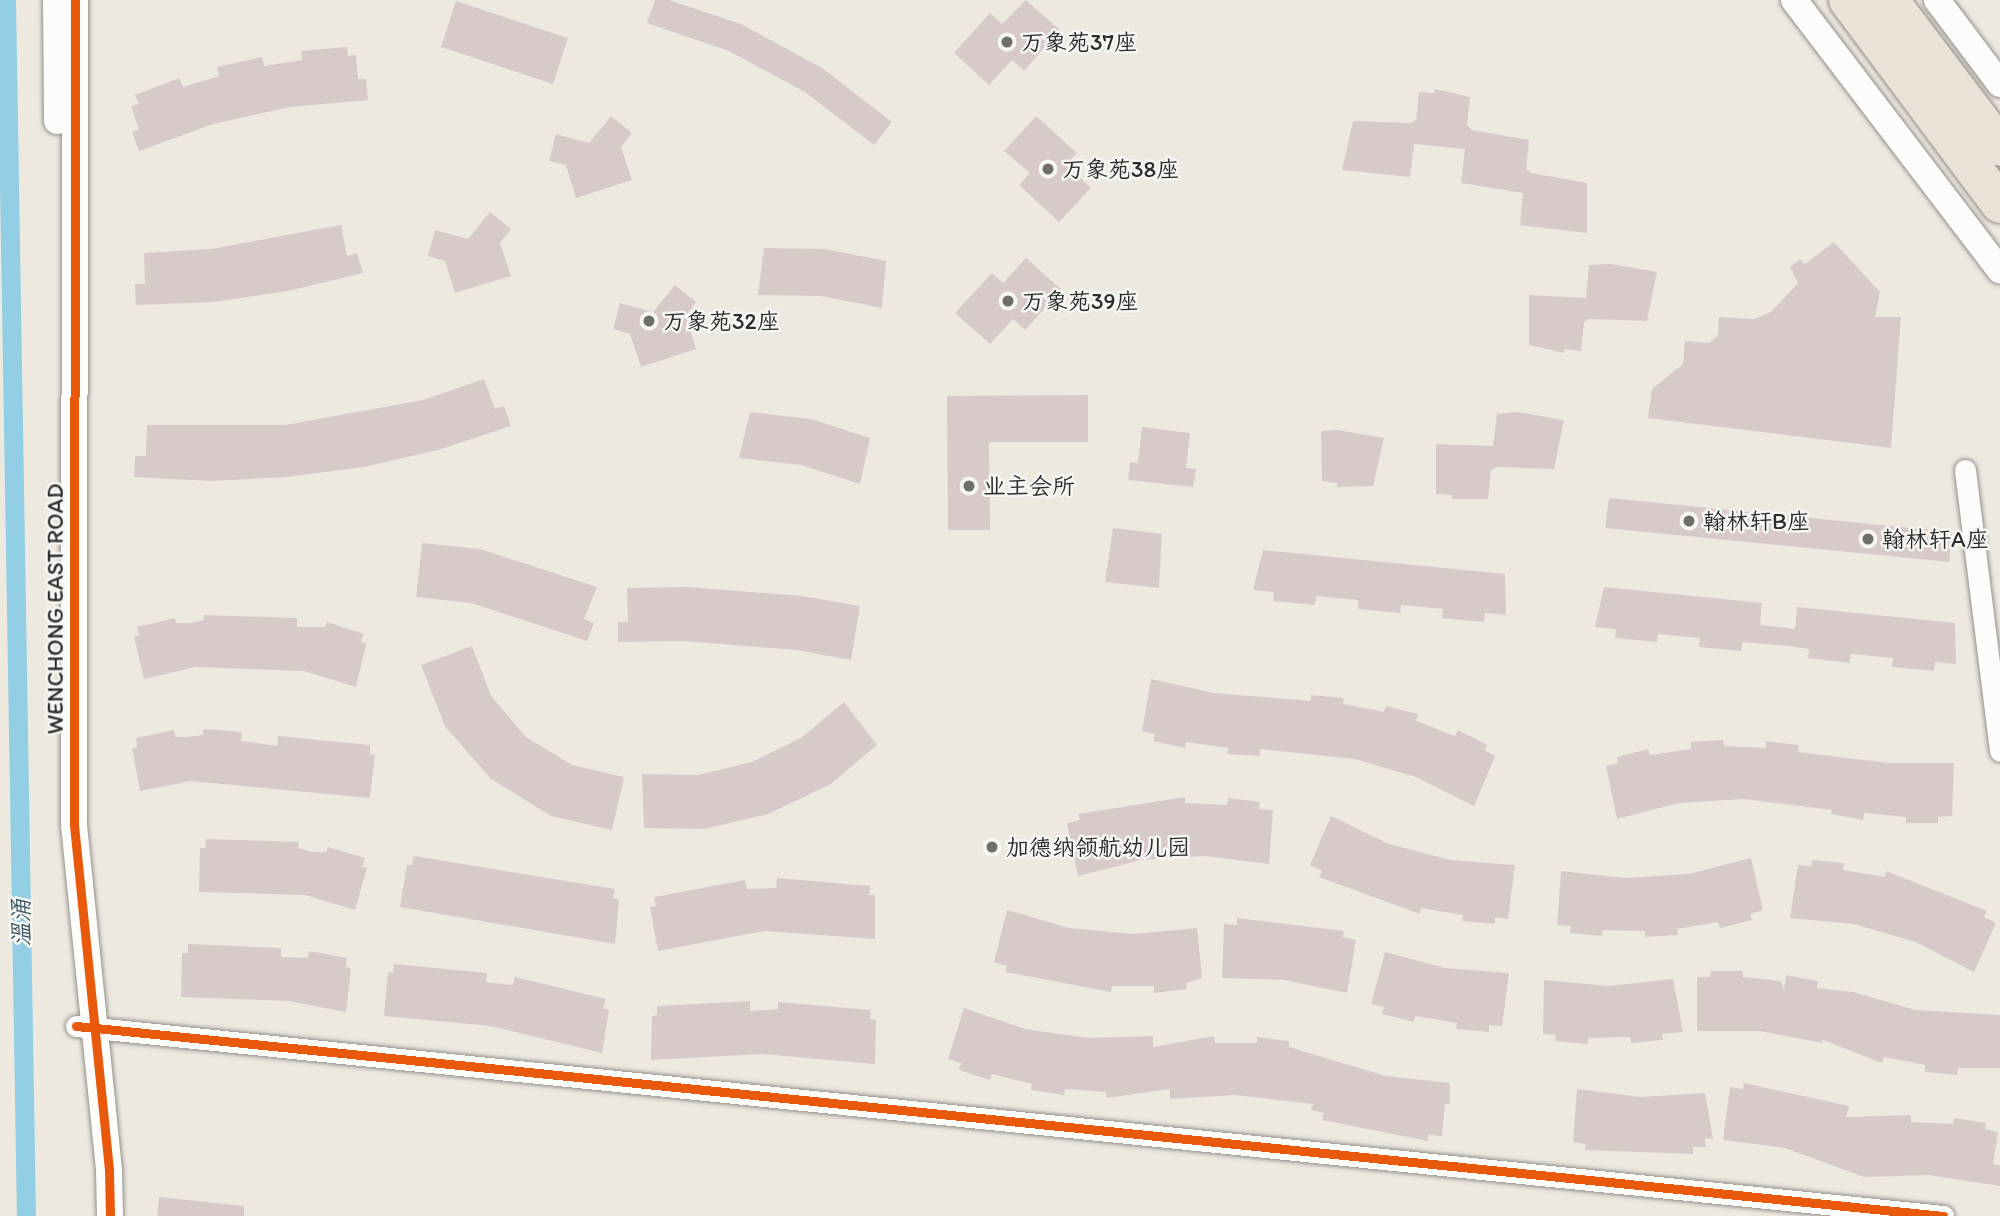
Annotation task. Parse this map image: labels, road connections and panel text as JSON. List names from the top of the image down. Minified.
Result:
{"streets":{"street":["WENCHONG EAST ROAD"]},"water":["温涌"],"places":["万象苑37座","万象苑38座","万象苑39座","万象苑32座","业主会所","翰林轩B座","翰林轩A座","加德纳领航幼儿园"]}
